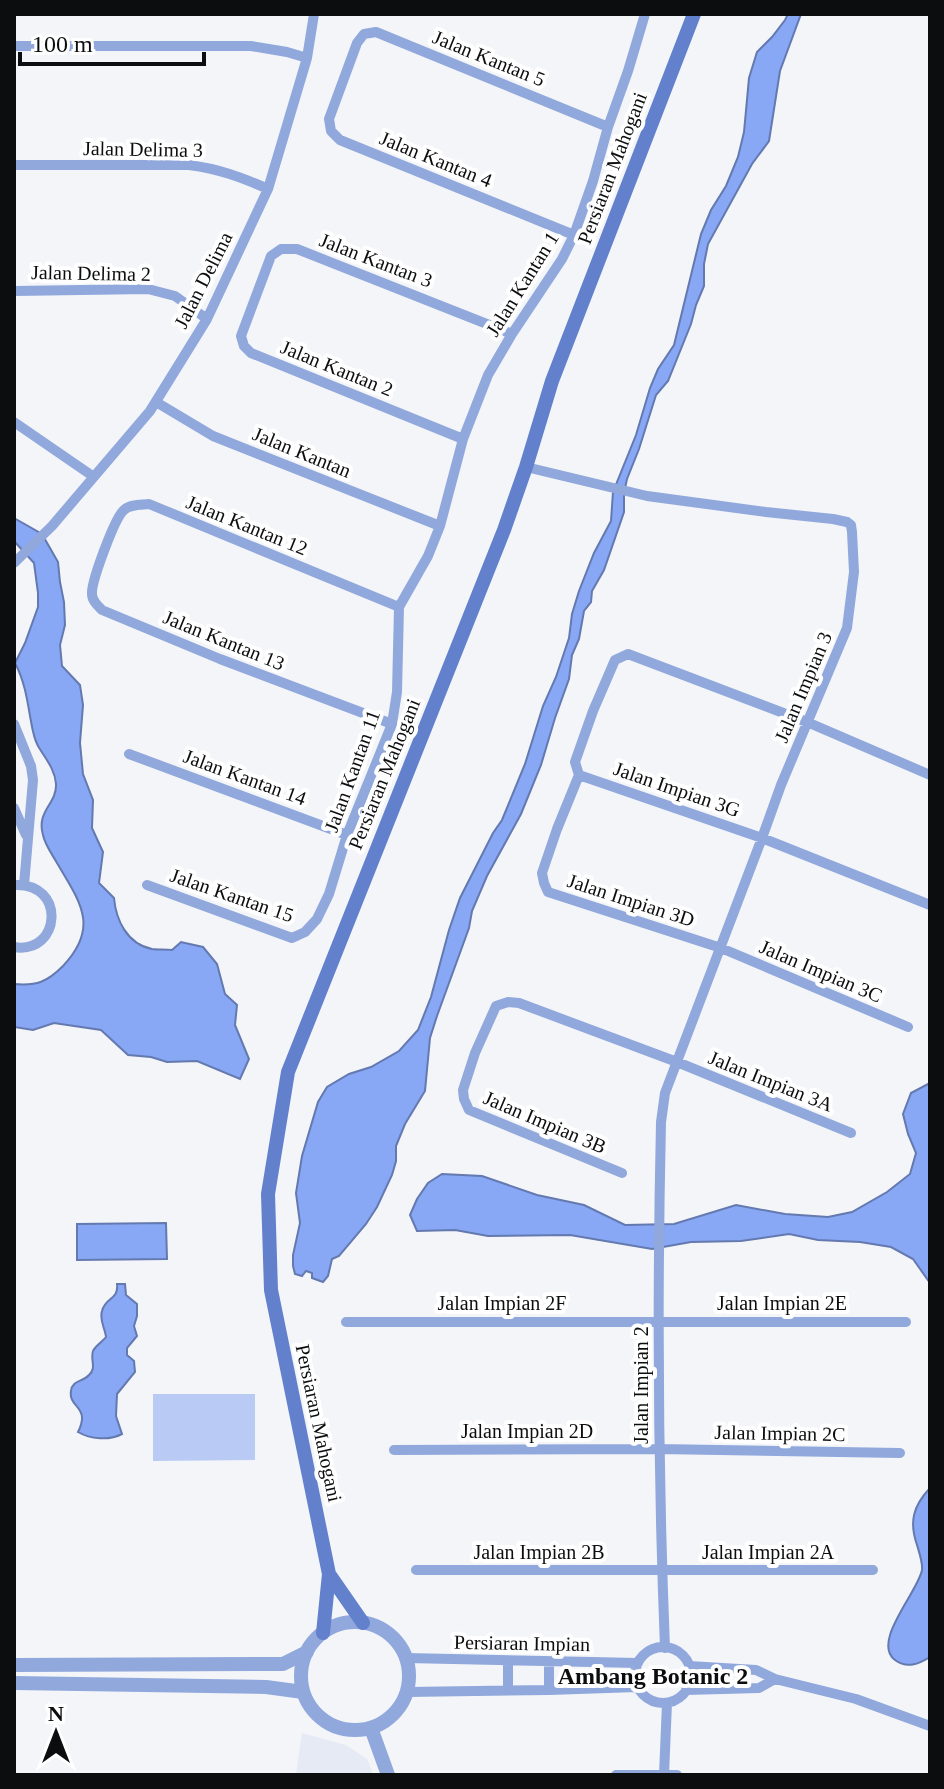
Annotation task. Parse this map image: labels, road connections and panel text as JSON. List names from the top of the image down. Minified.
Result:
{"streets":{"main road":["Persiaran Mahogani"],"street":["Jalan Kantan 5","Jalan Delima 3","Jalan Kantan 4","Jalan Kantan 3","Jalan Delima 2","Jalan Delima","Jalan Kantan 1","Jalan Kantan 2","Jalan Kantan","Jalan Kantan 12","Jalan Kantan 13","Jalan Impian 3","Jalan Kantan 11","Jalan Kantan 14","Jalan Impian 3G","Jalan Kantan 15","Jalan Impian 3D","Jalan Impian 3C","Jalan Impian 3A","Jalan Impian 3B","Jalan Impian 2F","Jalan Impian 2E","Jalan Impian 2","Jalan Impian 2D","Jalan Impian 2C","Jalan Impian 2B","Jalan Impian 2A","Persiaran Impian"]},"crossings":[["Jalan Kantan 5","Jalan Kantan 4"],["Jalan Kantan 5","Jalan Kantan 1"],["Jalan Delima 3","Jalan Delima"],["Jalan Kantan 4","Jalan Kantan 1"],["Persiaran Mahogani","Jalan Impian 3"],["Jalan Kantan 3","Jalan Kantan 1"],["Jalan Kantan 3","Jalan Kantan 2"],["Jalan Delima 2","Jalan Delima"],["Jalan Delima","Jalan Kantan"],["Jalan Kantan 1","Jalan Kantan 2"],["Jalan Kantan 1","Jalan Kantan"],["Jalan Kantan 1","Jalan Kantan 11"],["Jalan Kantan","Jalan Kantan 11"],["Jalan Kantan 12","Jalan Kantan 13"],["Jalan Kantan 12","Jalan Kantan 11"],["Jalan Kantan 13","Jalan Kantan 11"],["Jalan Impian 3","Jalan Impian 3G"],["Jalan Impian 3","Jalan Impian 3D"],["Jalan Impian 3","Jalan Impian 3C"],["Jalan Impian 3","Jalan Impian 3A"],["Jalan Impian 3","Jalan Impian 3B"],["Jalan Impian 3","Jalan Impian 2"],["Jalan Kantan 11","Jalan Kantan 14"],["Jalan Kantan 11","Jalan Kantan 15"],["Jalan Impian 3G","Jalan Impian 3D"],["Jalan Impian 3D","Jalan Impian 3C"],["Jalan Impian 3A","Jalan Impian 3B"],["Jalan Impian 2F","Jalan Impian 2E"],["Jalan Impian 2F","Jalan Impian 2"],["Jalan Impian 2E","Jalan Impian 2"],["Jalan Impian 2","Jalan Impian 2D"],["Jalan Impian 2","Jalan Impian 2C"],["Jalan Impian 2","Jalan Impian 2B"],["Jalan Impian 2","Jalan Impian 2A"],["Jalan Impian 2","Persiaran Impian"],["Jalan Impian 2D","Jalan Impian 2C"],["Jalan Impian 2B","Jalan Impian 2A"]],"districts":["Ambang Botanic 2"],"scale_bar":"100 m","north":"top"}
